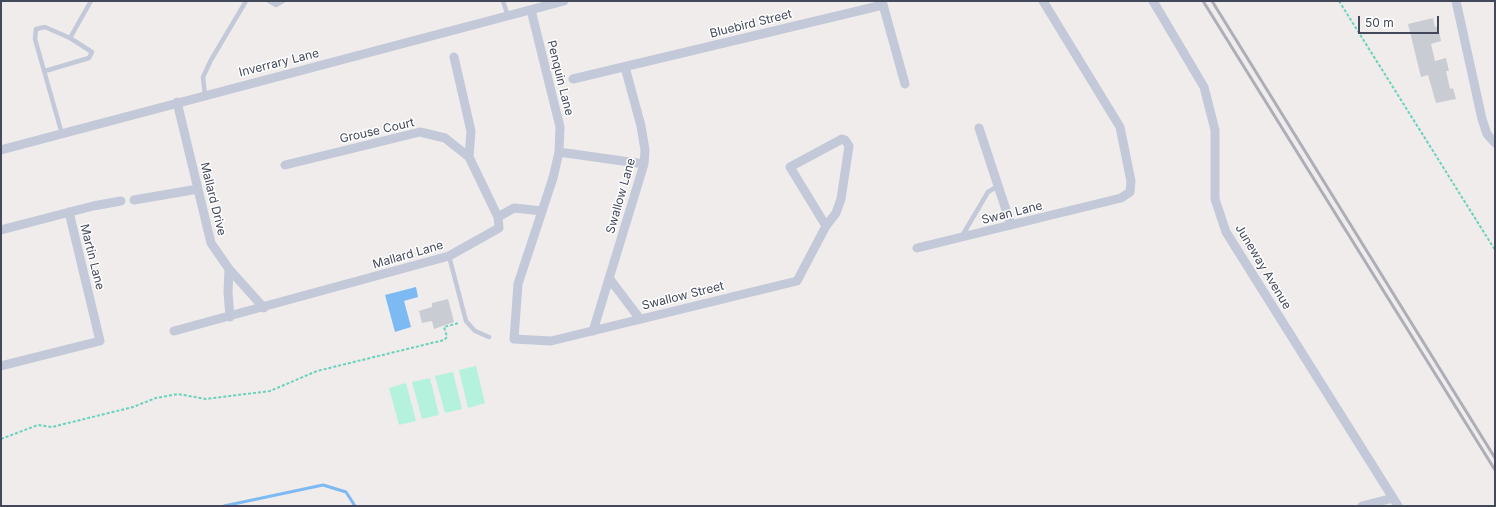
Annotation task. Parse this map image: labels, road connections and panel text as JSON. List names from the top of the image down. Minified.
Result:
{"streets":{"street":["Bluebird Street","Inverrary Lane","Penquin Lane","Grouse Court","Swallow Lane","Mallard Drive","Swan Lane","Mallard Lane","Martin Lane","Juneway Avenue","Swallow Street"]},"crossings":[["Bluebird Street","Swallow Lane"],["Inverrary Lane","Penquin Lane"],["Inverrary Lane","Mallard Drive"],["Penquin Lane","Swallow Street"],["Swallow Lane","Swallow Street"],["Mallard Drive","Mallard Lane"]],"scale_bar":"50 m"}
